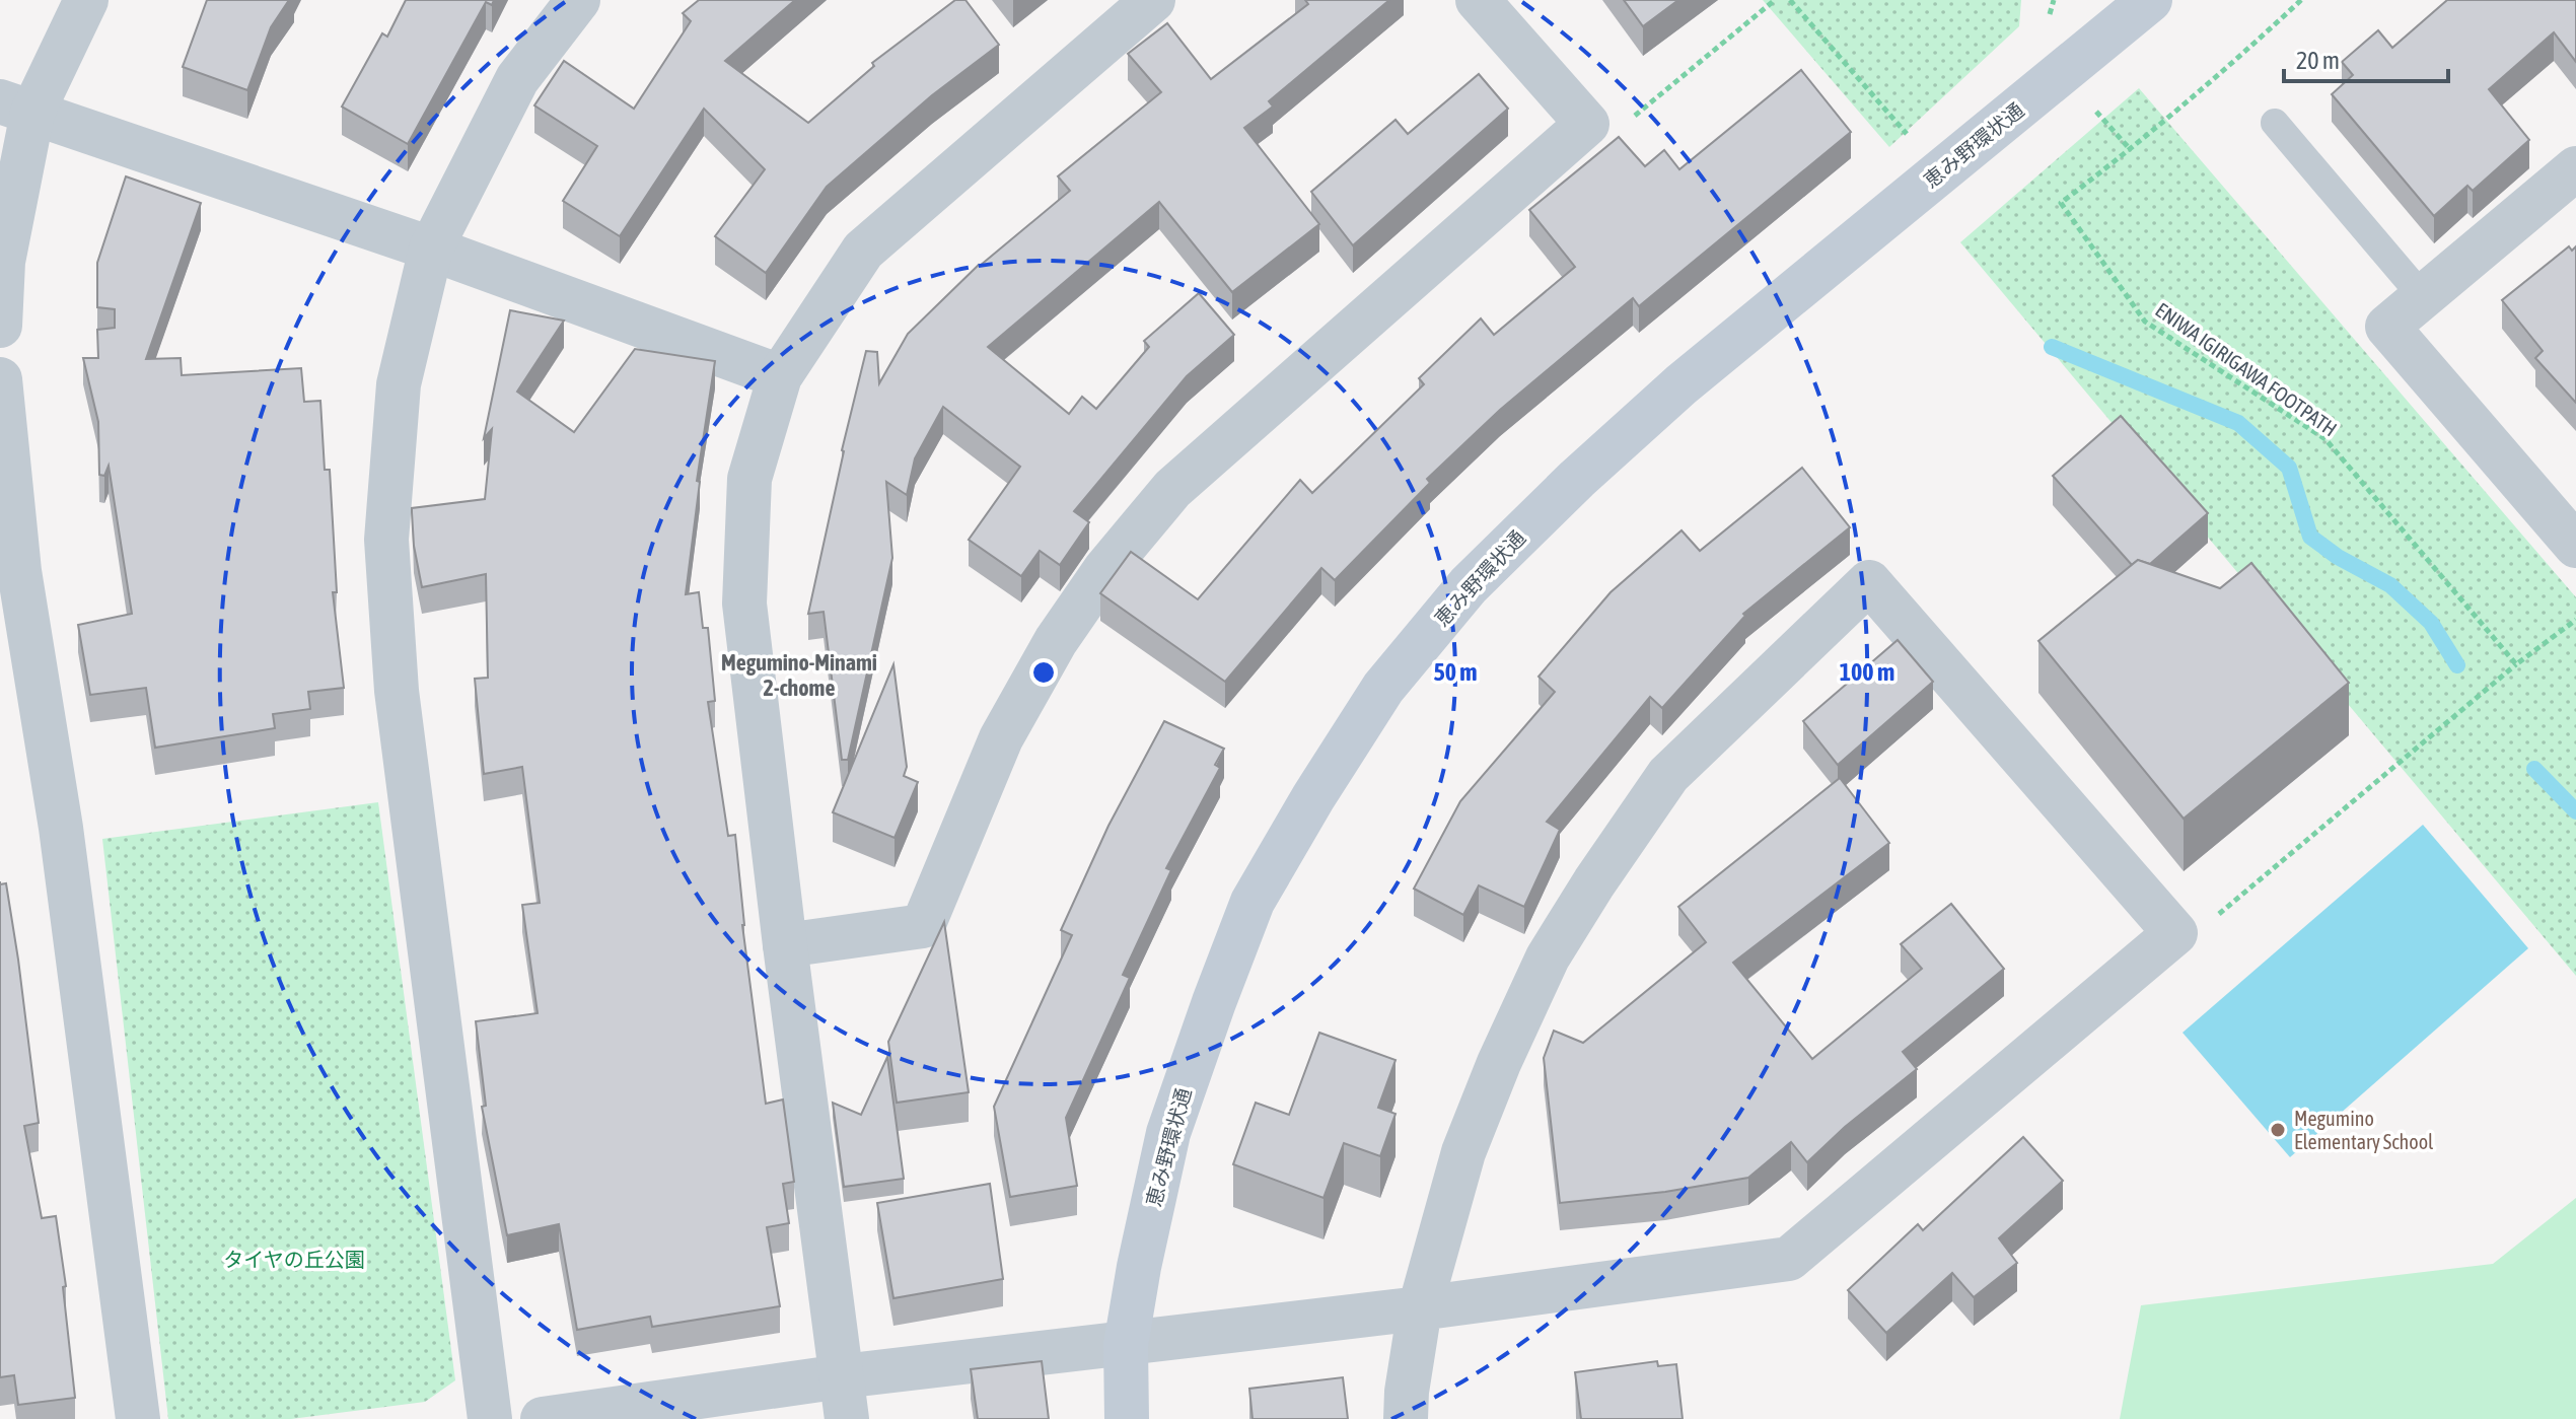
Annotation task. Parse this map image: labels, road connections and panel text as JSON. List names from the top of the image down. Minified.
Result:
{"streets":{"street":["恵み野環状通"],"path":["ENIWA IGIRIGAWA FOOTPATH"]},"districts":["Megumino-Minami 2-chome"],"parks":["タイヤの丘公園"],"places":["Megumino Elementary School"],"scale_bar":"20 m","rings":["50 m","100 m"]}
